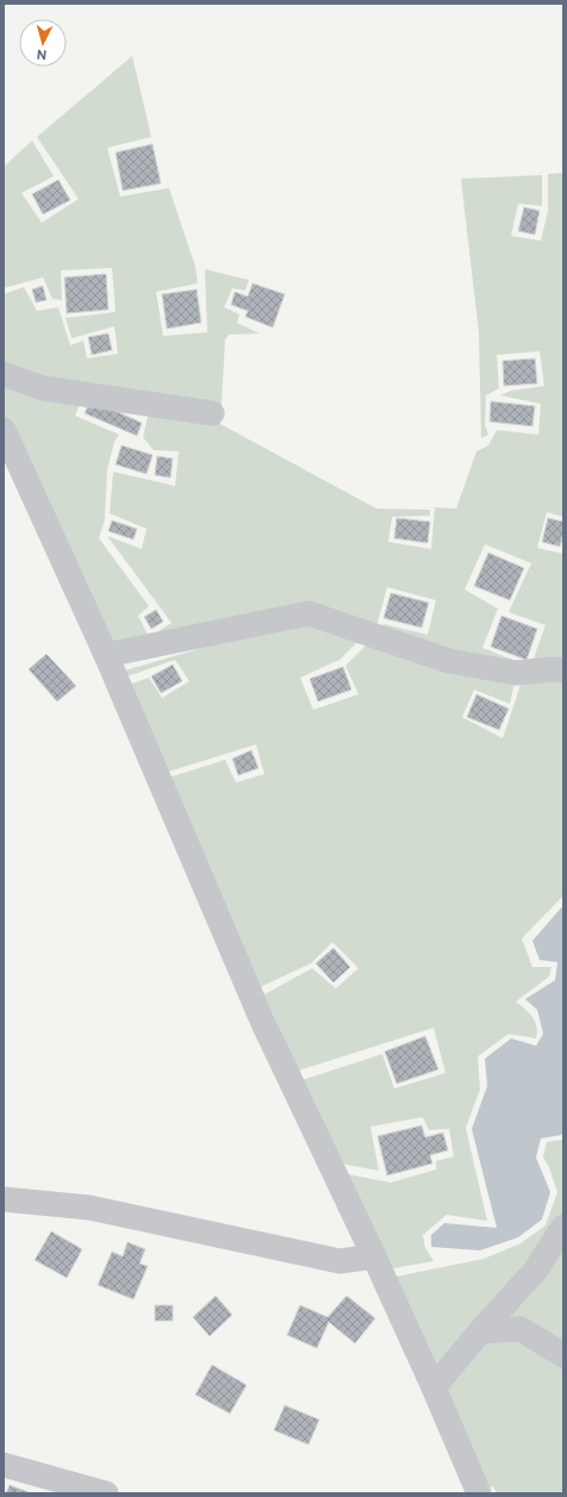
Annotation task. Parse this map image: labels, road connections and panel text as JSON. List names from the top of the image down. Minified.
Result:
{"north":"bottom"}
